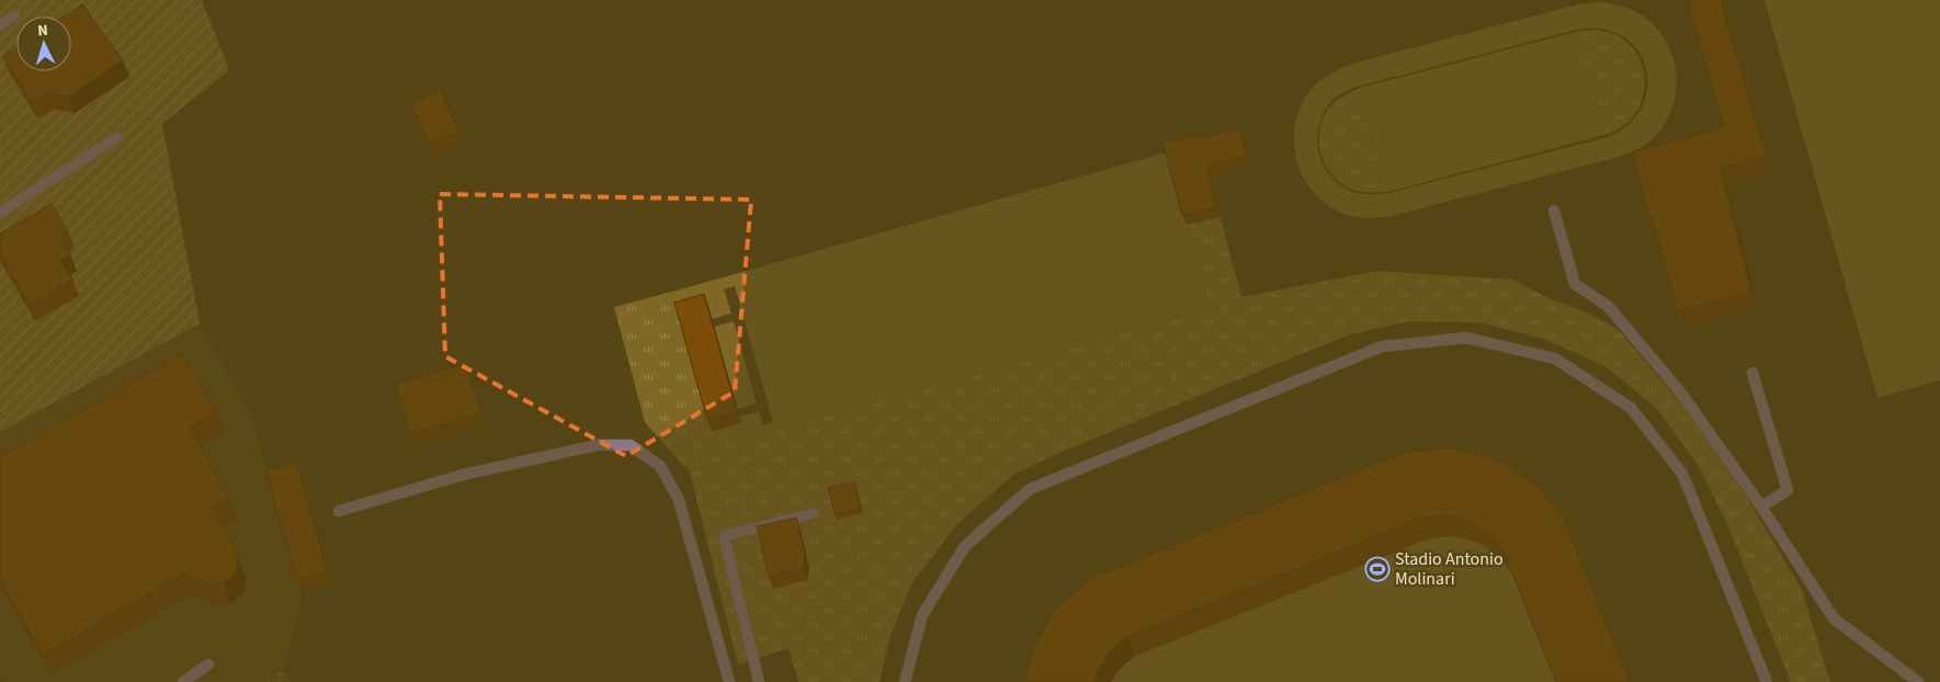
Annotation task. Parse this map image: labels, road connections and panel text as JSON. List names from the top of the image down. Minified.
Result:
{"places":{"sports":["Stadio Antonio Molinari"]},"north":"top"}
